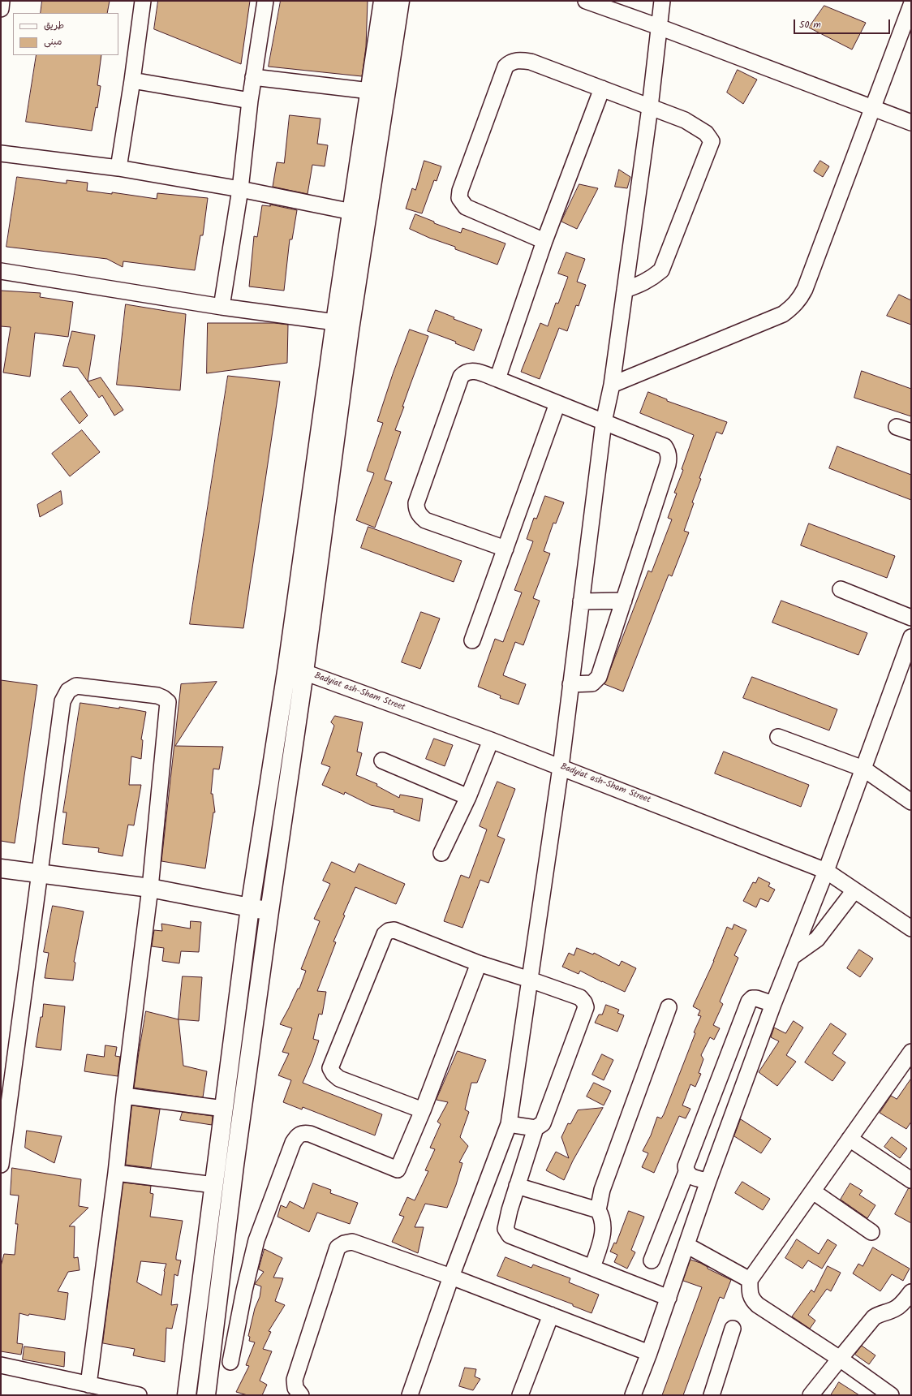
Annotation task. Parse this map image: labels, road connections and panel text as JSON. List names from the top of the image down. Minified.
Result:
{"streets":{"street":["Badyiat ash-Sham Street"]},"legend":["طريق","مبنى"],"scale_bar":"50 m"}
